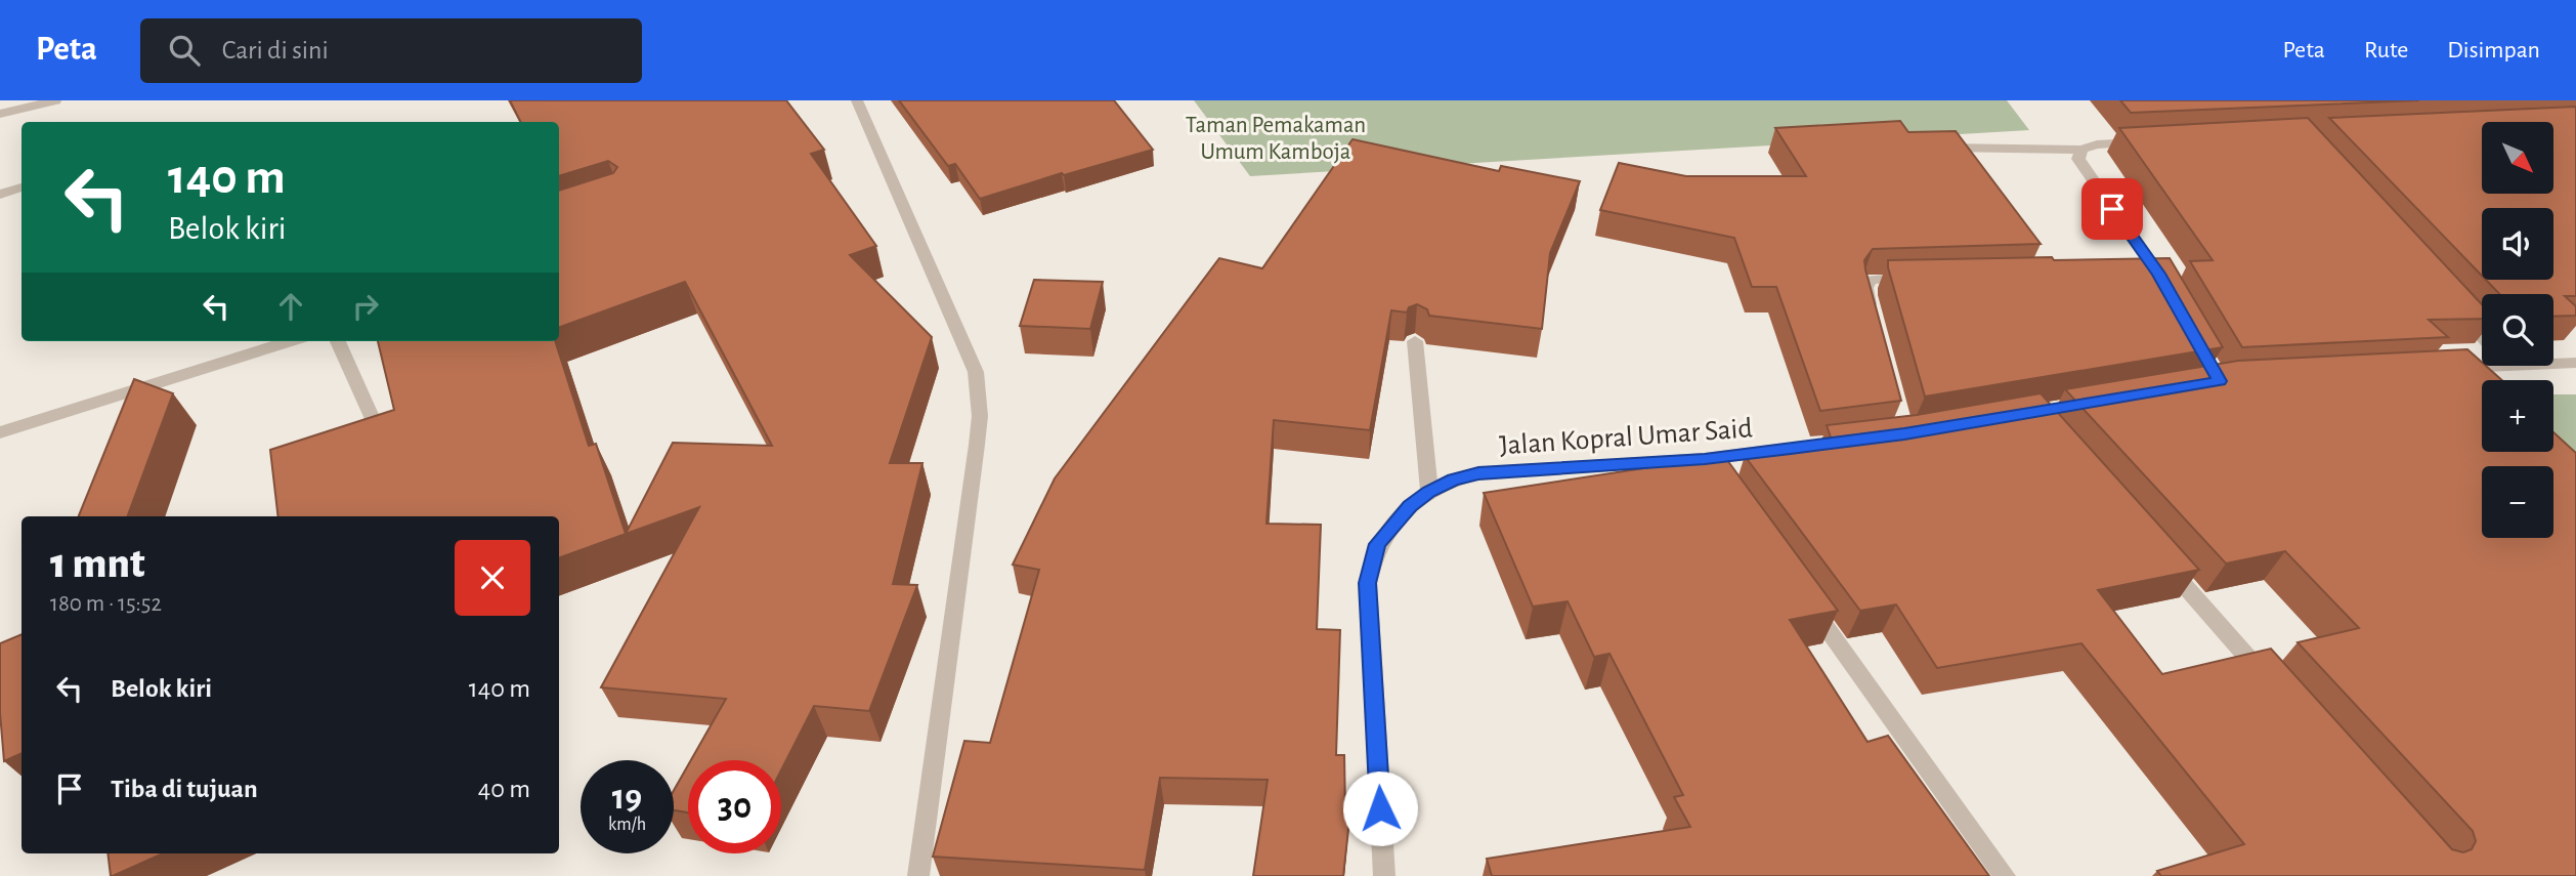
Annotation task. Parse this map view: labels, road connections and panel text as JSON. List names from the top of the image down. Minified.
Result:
{"streets":{"street":["Jalan Kopral Umar Said"]},"parks":["Taman Pemakaman Umum Kamboja"],"north":"bottom right","page":{"header":"Peta","search":"Cari di sini","nav":["Peta","Rute","Disimpan"],"map_buttons":["+","−"],"turn":["140 m","Belok kiri"],"heading":["1 mnt","180 m · 15:52"],"list":[{"name":"Belok kiri","value":"140 m"},{"name":"Tiba di tujuan","value":"40 m"}],"speed":"19 km/h","limit":"30"}}
